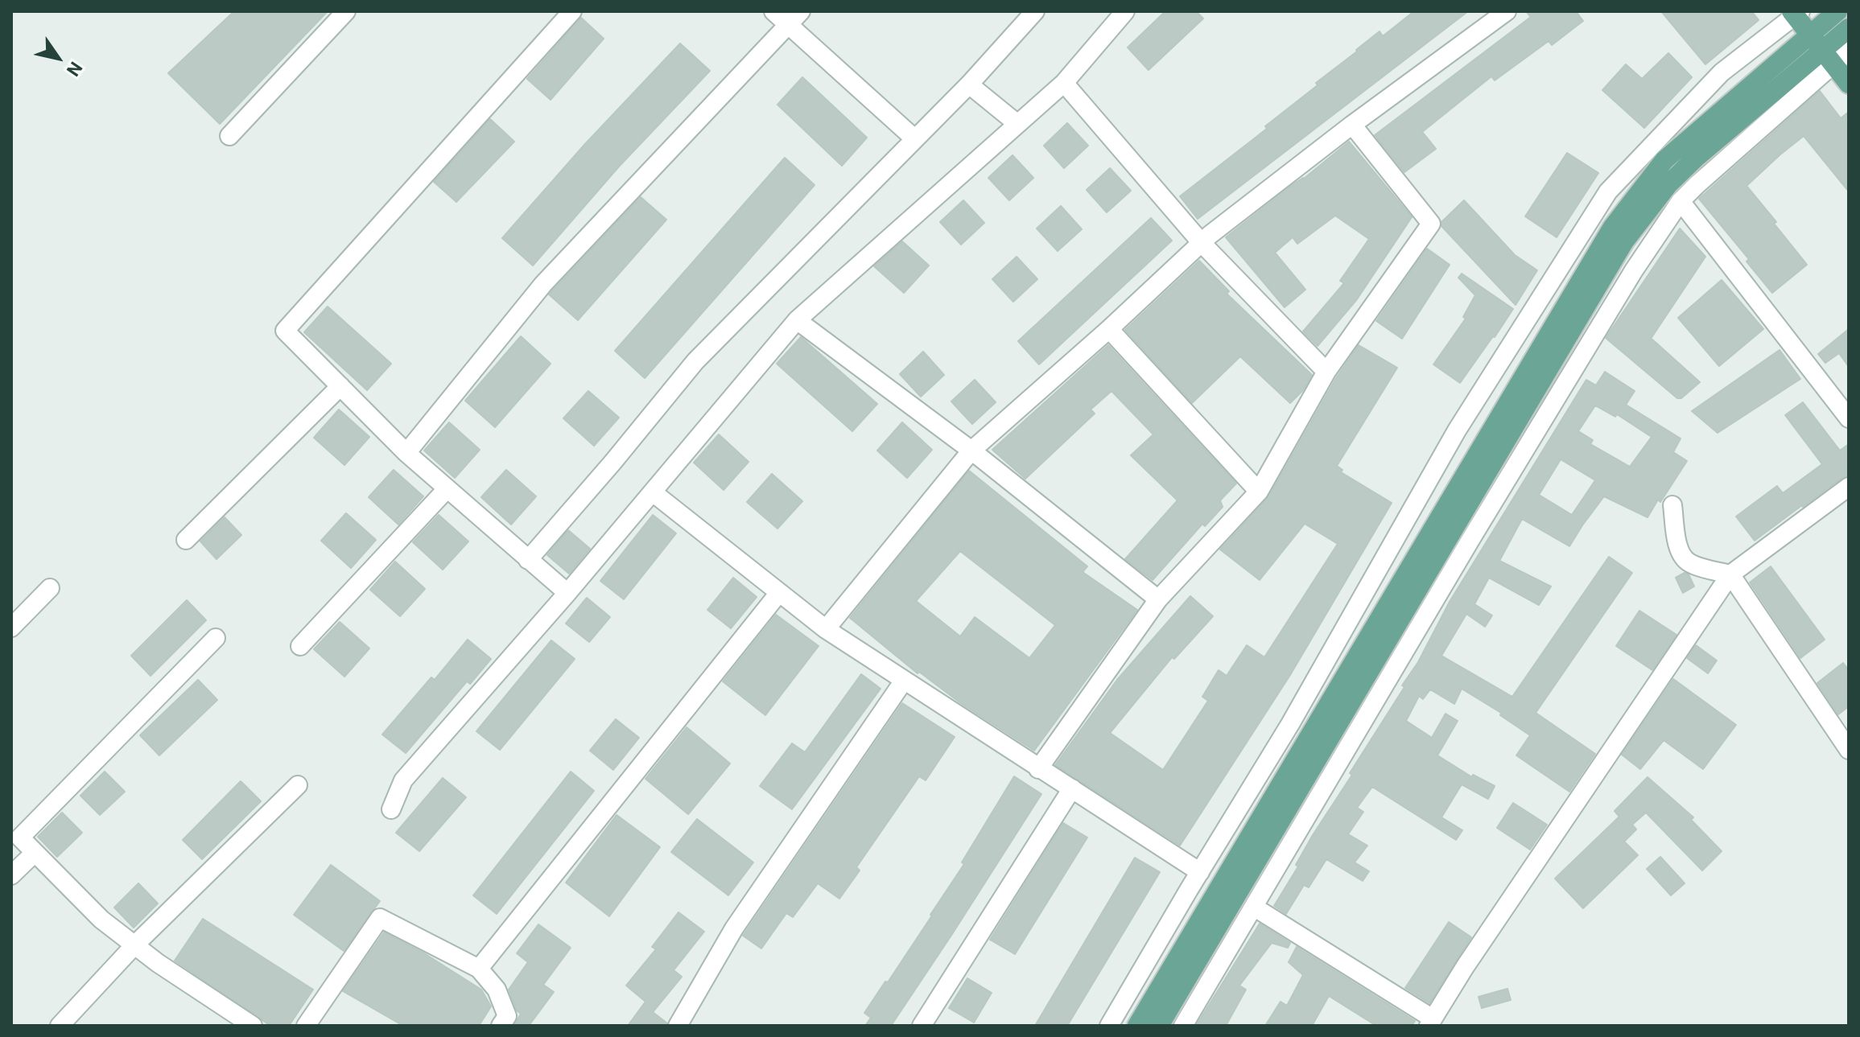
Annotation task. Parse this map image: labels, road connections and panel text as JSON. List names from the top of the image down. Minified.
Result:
{"north":"bottom right"}
